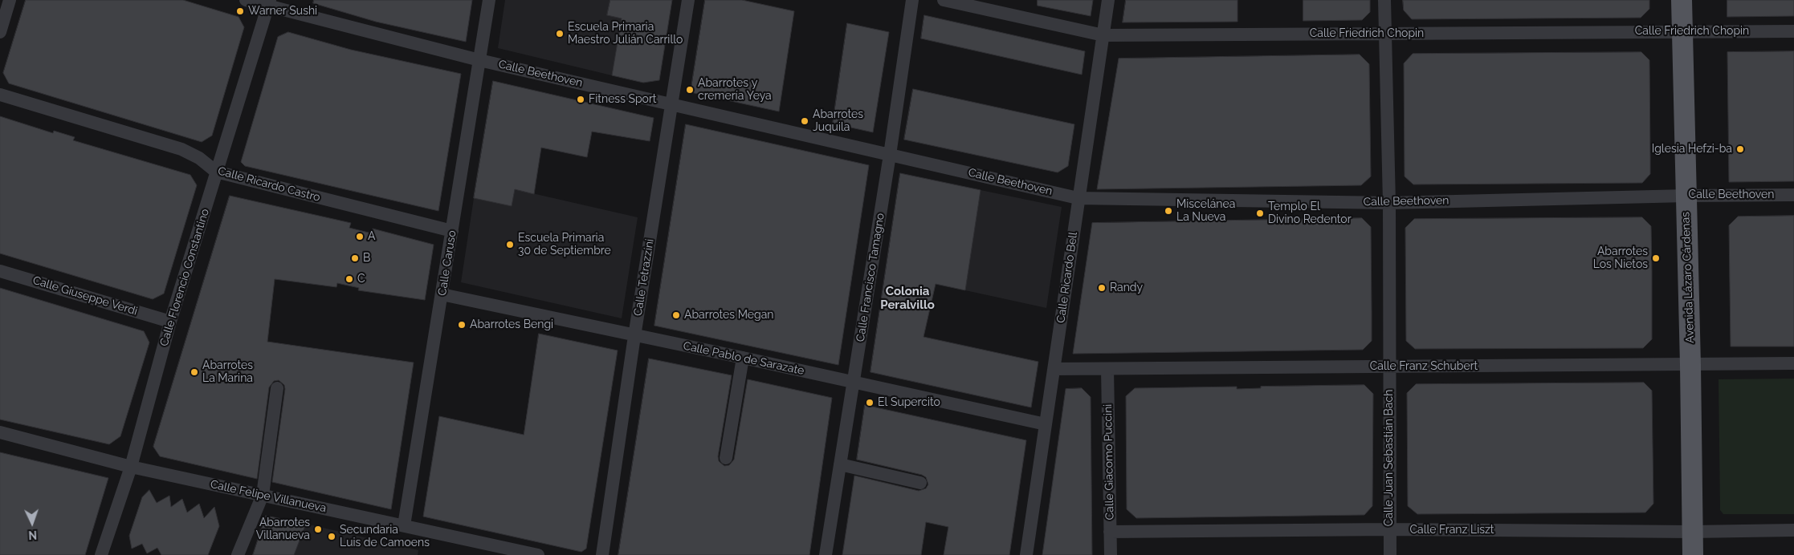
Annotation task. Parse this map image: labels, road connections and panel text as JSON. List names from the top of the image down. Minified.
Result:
{"streets":{"main road":["Avenida Lázaro Cárdenas"],"street":["Calle Friedrich Chopin","Calle Beethoven","Calle Ricardo Castro","Calle Caruso","Calle Florencio Constantino","Calle Tetrazzini","Calle Francisco Tamagno","Calle Ricardo Bell","Calle Giuseppe Verdi","Calle Pablo de Sarazate","Calle Franz Schubert","Calle Juan Sebastián Bach","Calle Giacomo Puccini","Calle Felipe Villanueva","Calle Franz Liszt"]},"crossings":[["Calle Friedrich Chopin","Calle Ricardo Bell"],["Calle Friedrich Chopin","Avenida Lázaro Cárdenas"],["Calle Friedrich Chopin","Calle Juan Sebastián Bach"],["Calle Beethoven","Calle Caruso"],["Calle Beethoven","Calle Florencio Constantino"],["Calle Beethoven","Calle Tetrazzini"],["Calle Beethoven","Calle Francisco Tamagno"],["Calle Beethoven","Calle Ricardo Bell"],["Calle Beethoven","Avenida Lázaro Cárdenas"],["Calle Beethoven","Calle Juan Sebastián Bach"],["Calle Ricardo Castro","Calle Caruso"],["Calle Ricardo Castro","Calle Florencio Constantino"],["Calle Caruso","Calle Pablo de Sarazate"],["Calle Caruso","Calle Felipe Villanueva"],["Calle Florencio Constantino","Calle Giuseppe Verdi"],["Calle Florencio Constantino","Calle Felipe Villanueva"],["Calle Tetrazzini","Calle Pablo de Sarazate"],["Calle Francisco Tamagno","Calle Pablo de Sarazate"],["Calle Ricardo Bell","Calle Pablo de Sarazate"],["Calle Ricardo Bell","Calle Franz Schubert"],["Avenida Lázaro Cárdenas","Calle Franz Schubert"],["Avenida Lázaro Cárdenas","Calle Franz Liszt"],["Calle Franz Schubert","Calle Juan Sebastián Bach"],["Calle Franz Schubert","Calle Giacomo Puccini"],["Calle Juan Sebastián Bach","Calle Franz Liszt"],["Calle Giacomo Puccini","Calle Franz Liszt"]],"districts":["Colonia Peralvillo"],"places":["Warner Sushi","Escuela Primaria Maestro Julián Carrillo","Abarrotes y cremería Yeya","Fitness Sport","Abarrotes Juquila","Iglesia Hefzi-ba","Miscelánea La Nueva","Templo El Divino Redentor","A","Escuela Primaria 30 de Septiembre","B","Abarrotes Los Nietos","C","Randy","Abarrotes Megan","Abarrotes Bengi","Abarrotes La Marina","El Supercito","Abarrotes Villanueva","Secundaria Luis de Camoens"],"north":"bottom"}
